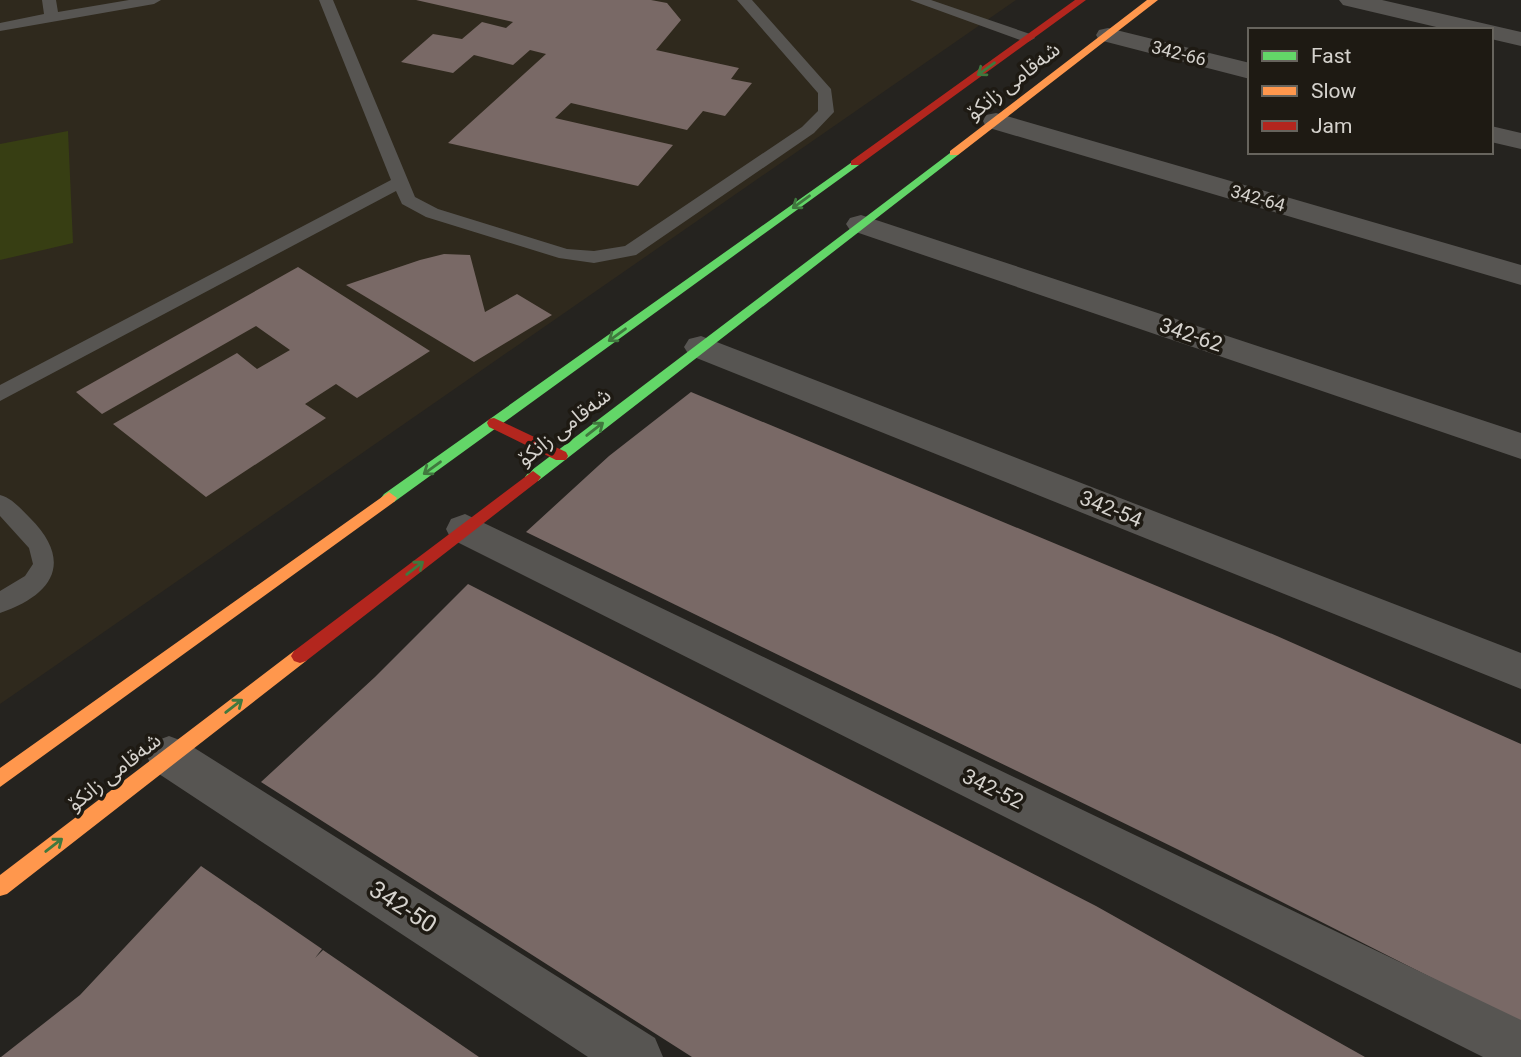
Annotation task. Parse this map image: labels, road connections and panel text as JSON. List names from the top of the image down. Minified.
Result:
{"streets":{"main road":["شەقامی زانکۆ"],"street":["342-66","342-64","342-62","342-54","342-52","342-50"]},"crossings":[["342-66","شەقامی زانکۆ"],["شەقامی زانکۆ","342-64"],["شەقامی زانکۆ","342-62"],["شەقامی زانکۆ","342-54"],["شەقامی زانکۆ","342-52"],["شەقامی زانکۆ","342-50"]],"legend":["Fast","Slow","Jam"]}
